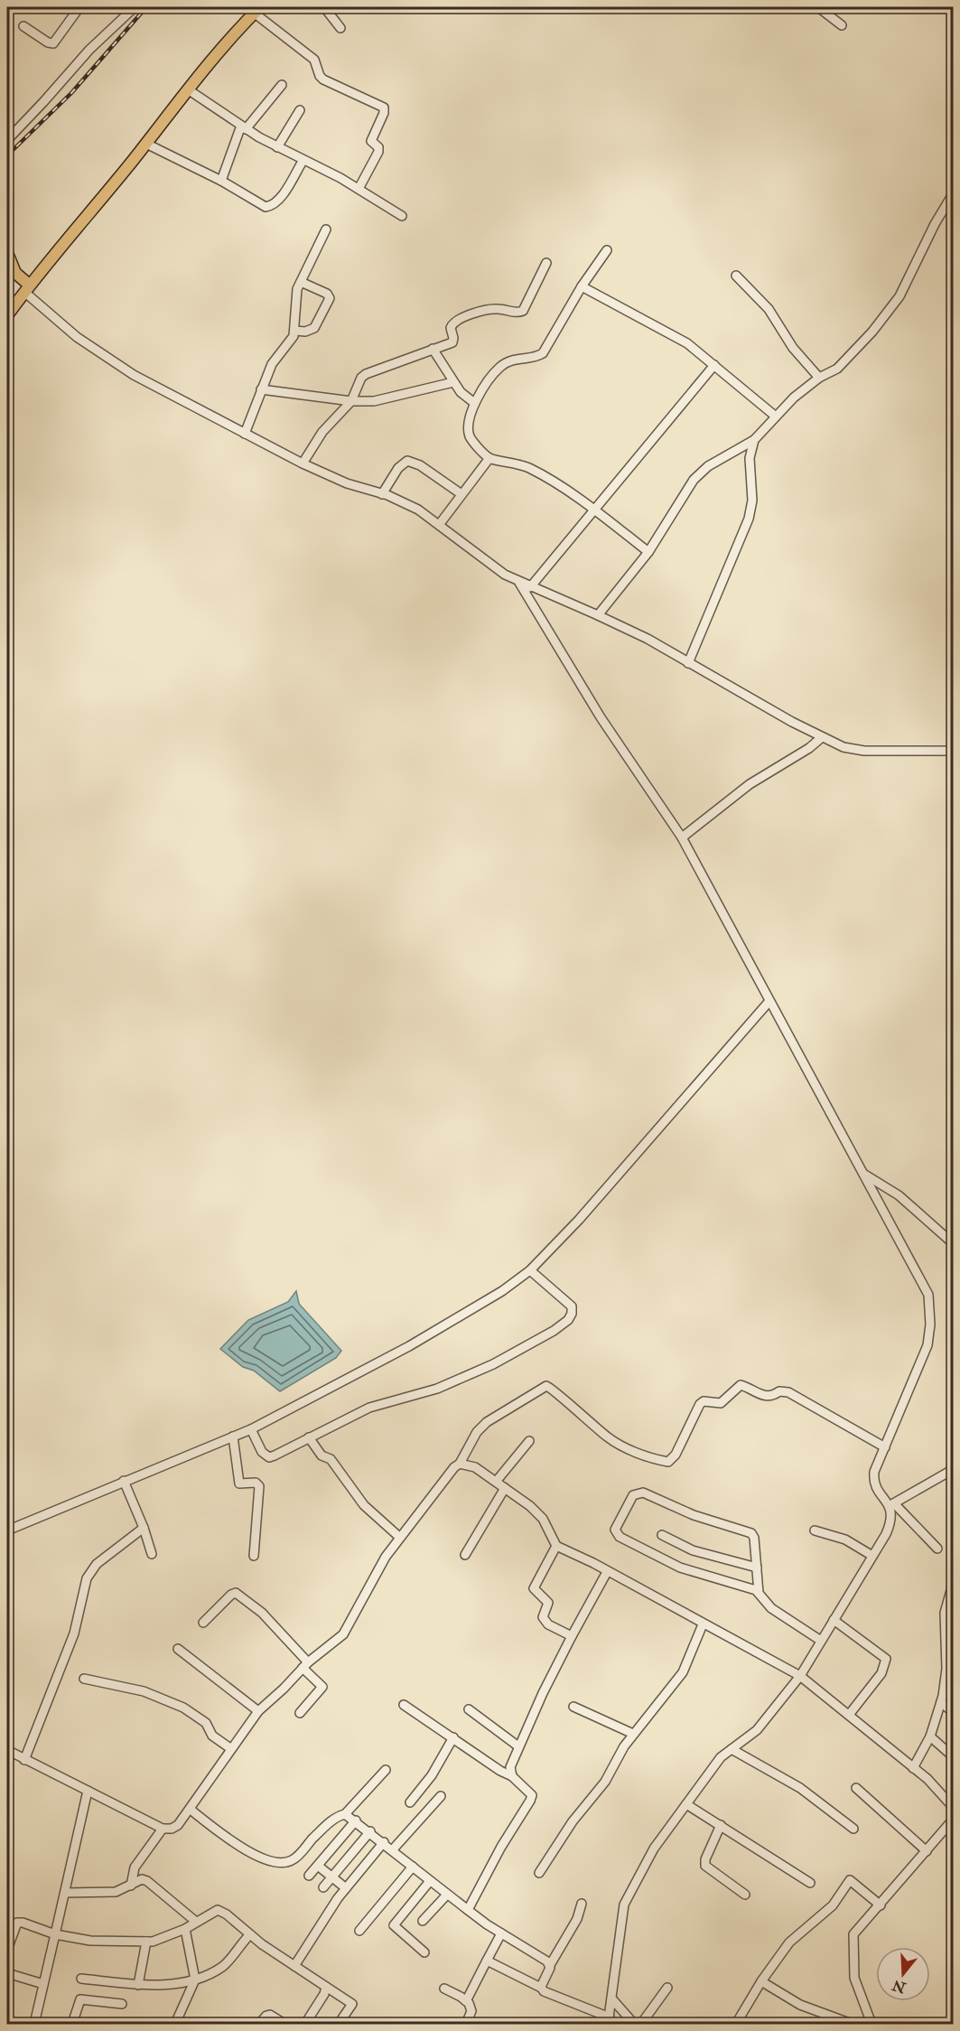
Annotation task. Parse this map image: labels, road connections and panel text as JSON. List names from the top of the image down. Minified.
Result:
{"north":"bottom"}
